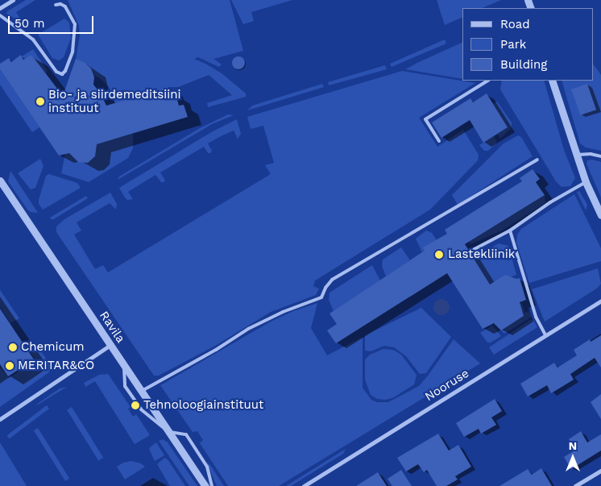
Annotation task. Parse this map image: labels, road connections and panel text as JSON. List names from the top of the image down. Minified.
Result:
{"streets":{"street":["Ravila","Nooruse"]},"places":["Bio- ja siirdemeditsiini instituut","Lastekliinik","Chemicum","MERITAR&CO","Tehnoloogiainstituut"],"legend":["Road","Park","Building"],"scale_bar":"50 m","north":"top"}
